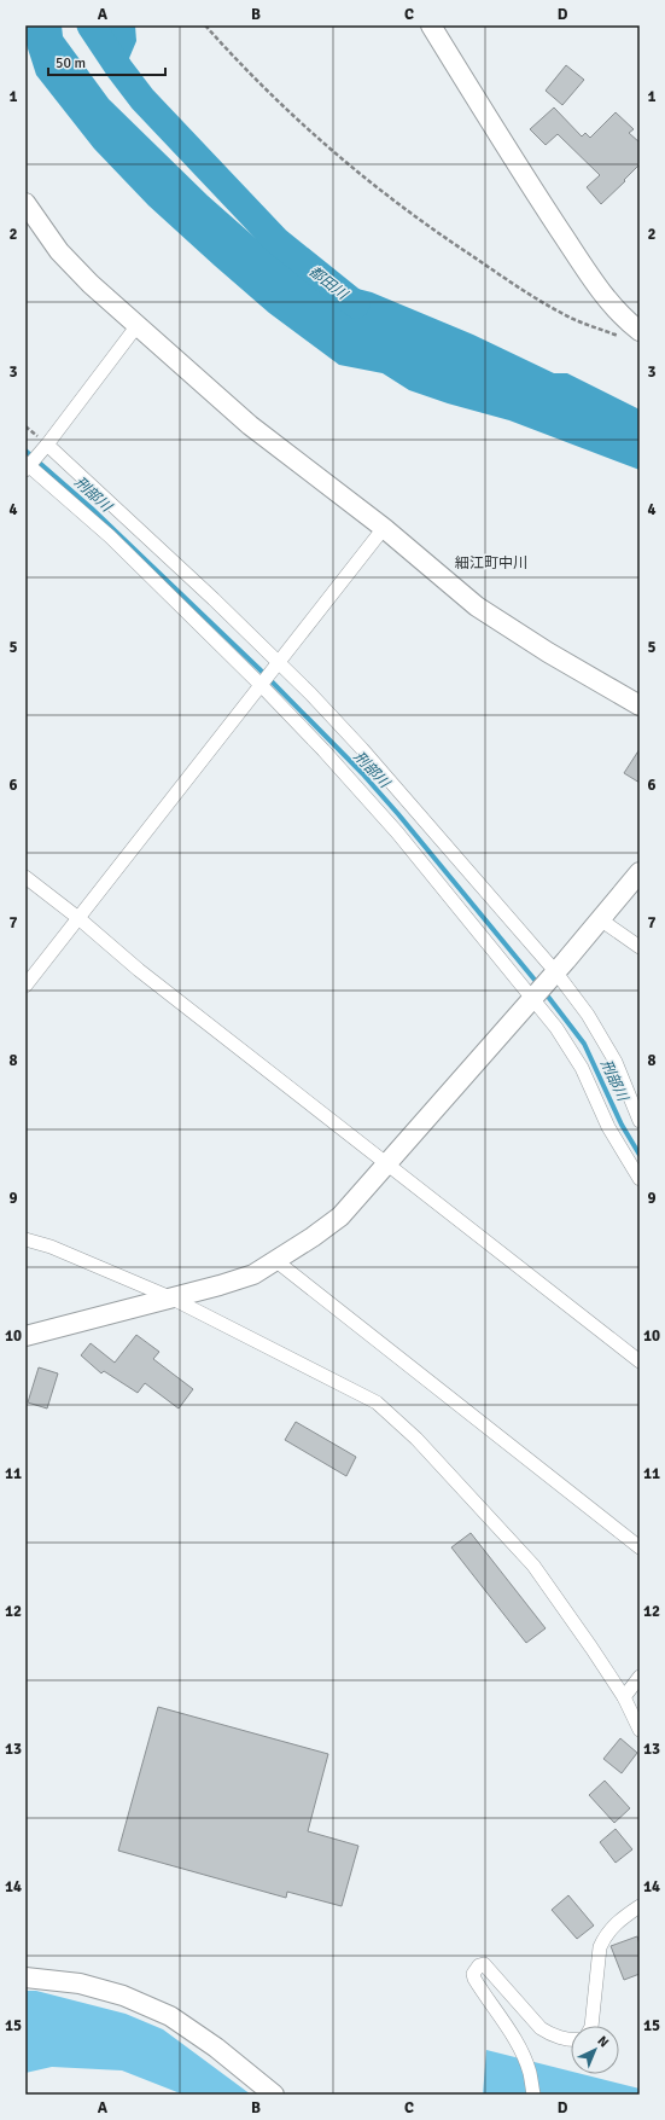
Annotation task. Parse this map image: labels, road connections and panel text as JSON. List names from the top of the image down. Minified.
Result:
{"districts":["細江町中川"],"water":["都田川","刑部川"],"scale_bar":"50 m","north":"top right","grid":{"columns":["A","B","C","D"],"rows":["1","2","3","4","5","6","7","8","9","10","11","12","13","14","15"]}}
